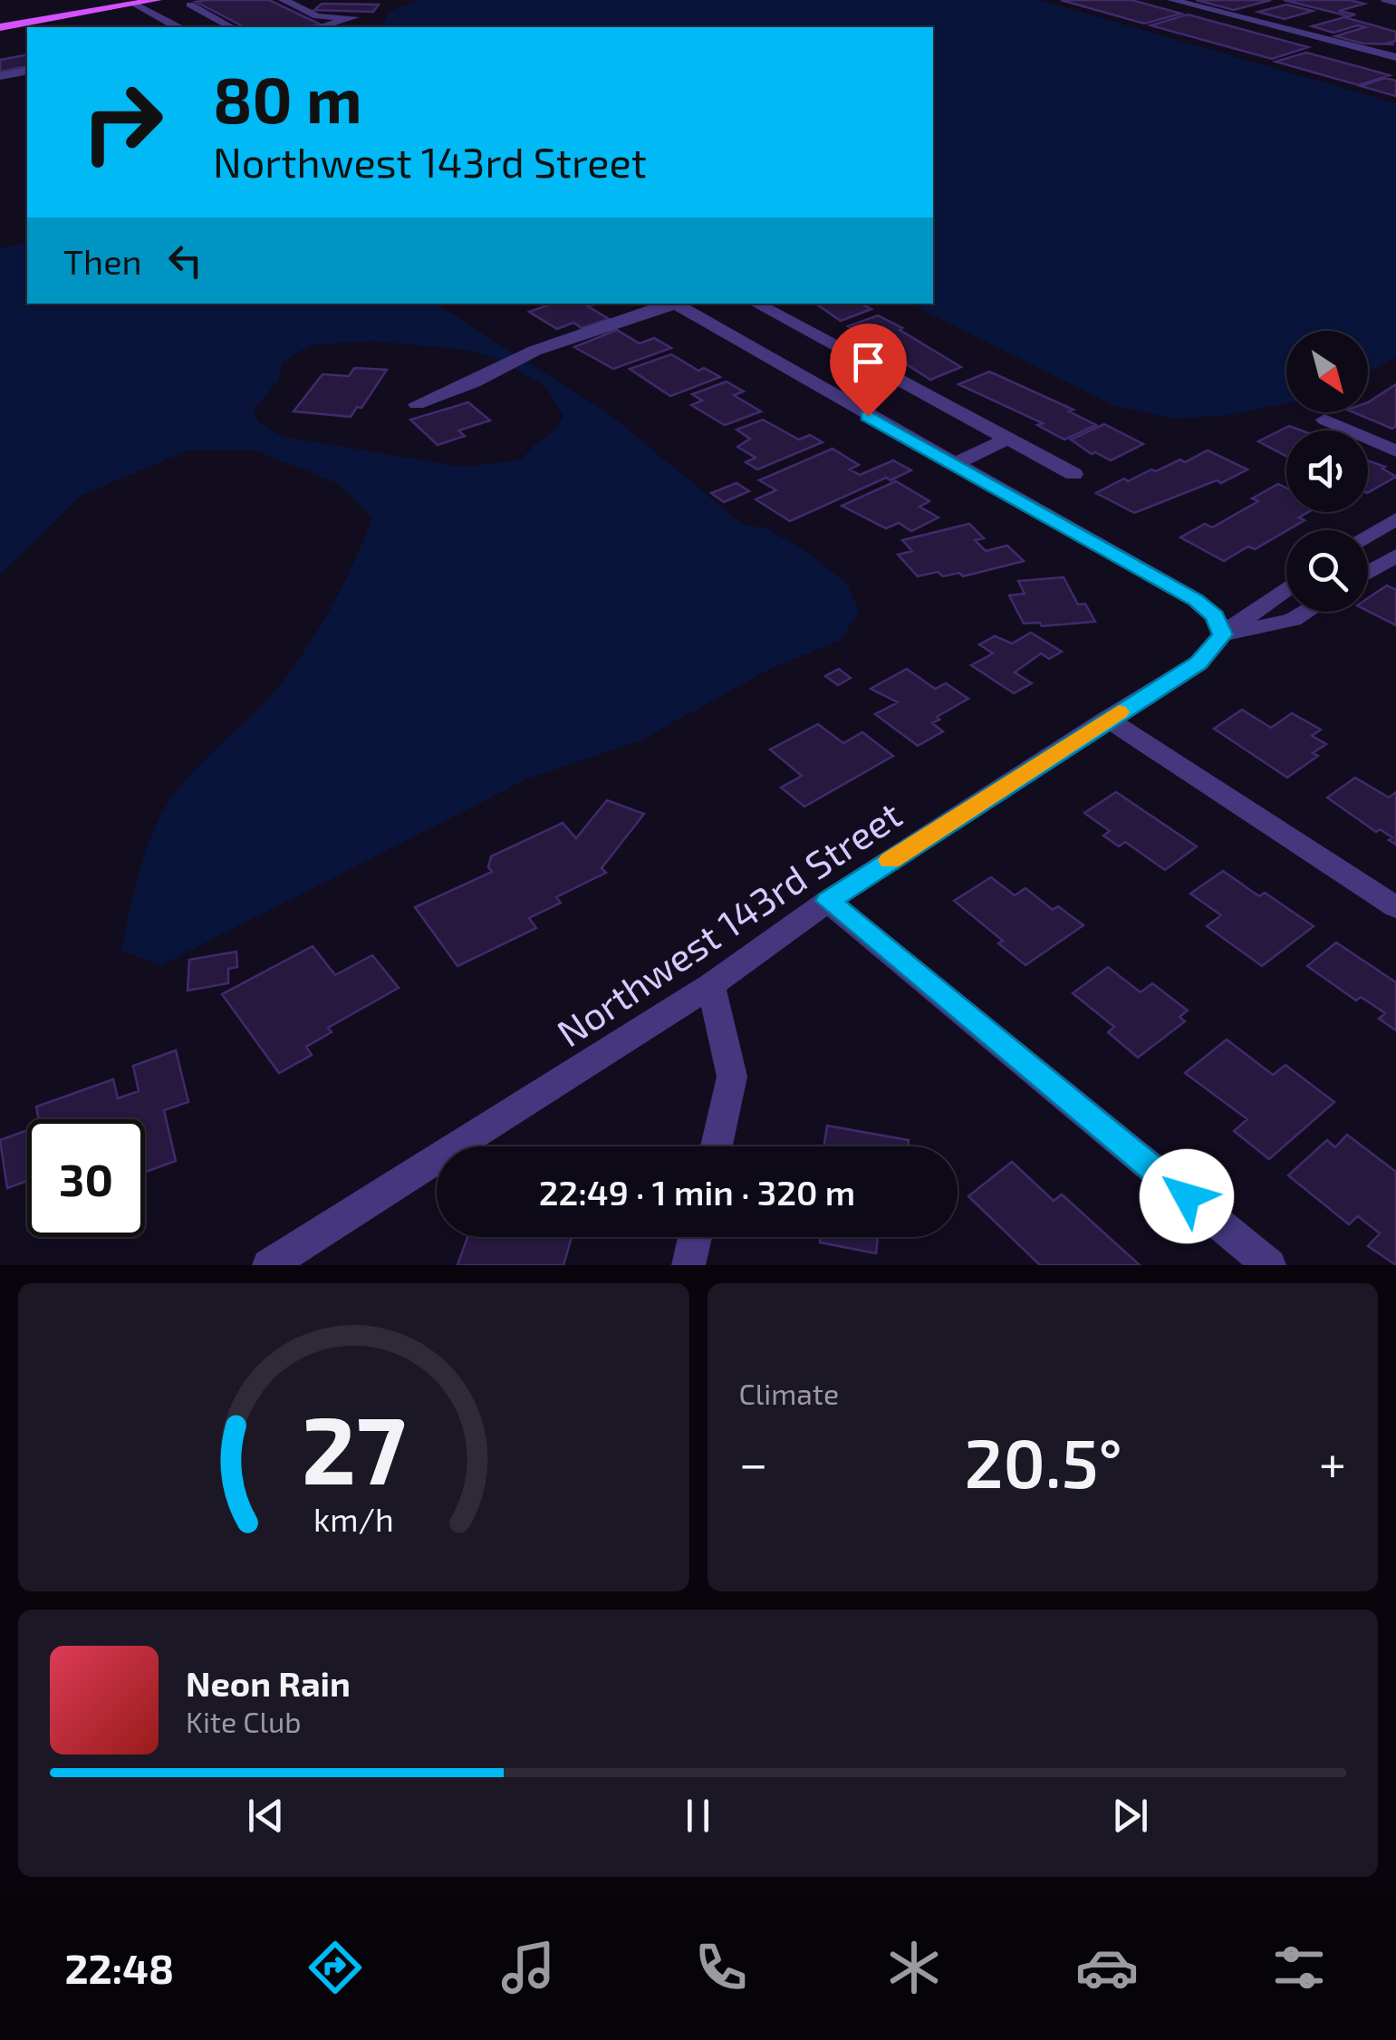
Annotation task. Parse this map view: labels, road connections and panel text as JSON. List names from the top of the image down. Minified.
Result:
{"streets":{"street":["Northwest 143rd Street"]},"north":"bottom right","page":{"turn":["80 m","Northwest 143rd Street"],"then":"Then","limit":"30","trip":"22:49 · 1 min · 320 m","tile":"Climate","heat":["−","20.5°","+"],"song":["Neon Rain","Kite Club"],"tabs":"22:48","gauge":["27","km/h"]}}
